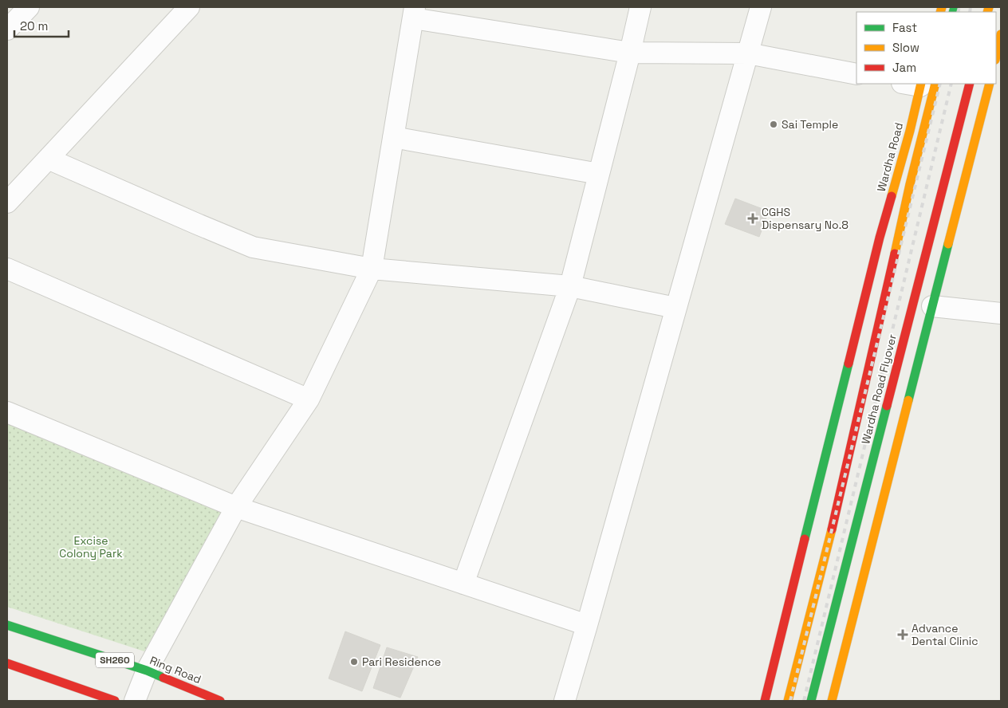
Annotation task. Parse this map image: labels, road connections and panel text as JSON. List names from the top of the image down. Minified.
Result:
{"streets":{"main road":["Wardha Road","Wardha Road Flyover","SH260","Ring Road"]},"crossings":[["Wardha Road","Wardha Road Flyover"]],"parks":["Excise Colony Park"],"places":{"other":["Sai Temple","Pari Residence"],"health":["CGHS Dispensary No.8","Advance Dental Clinic"]},"legend":["Fast","Slow","Jam"],"scale_bar":"20 m"}
